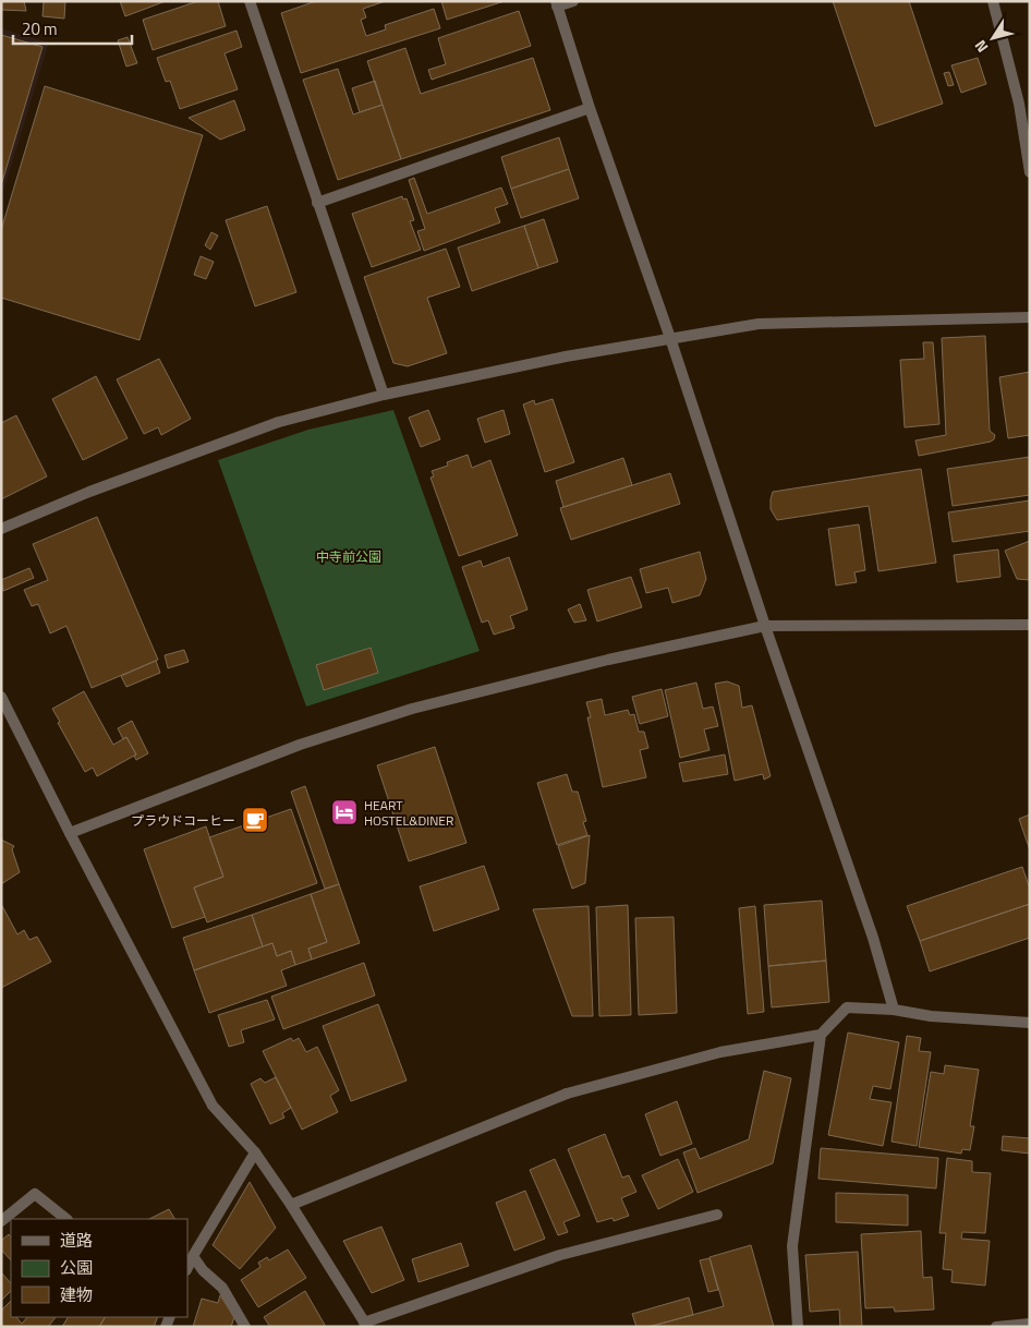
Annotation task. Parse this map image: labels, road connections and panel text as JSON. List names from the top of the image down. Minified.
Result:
{"parks":["中寺前公園"],"places":{"hotel":["HEART HOSTEL&DINER"],"cafe":["プラウドコーヒー"]},"legend":["道路","公園","建物"],"scale_bar":"20 m","north":"bottom left"}
